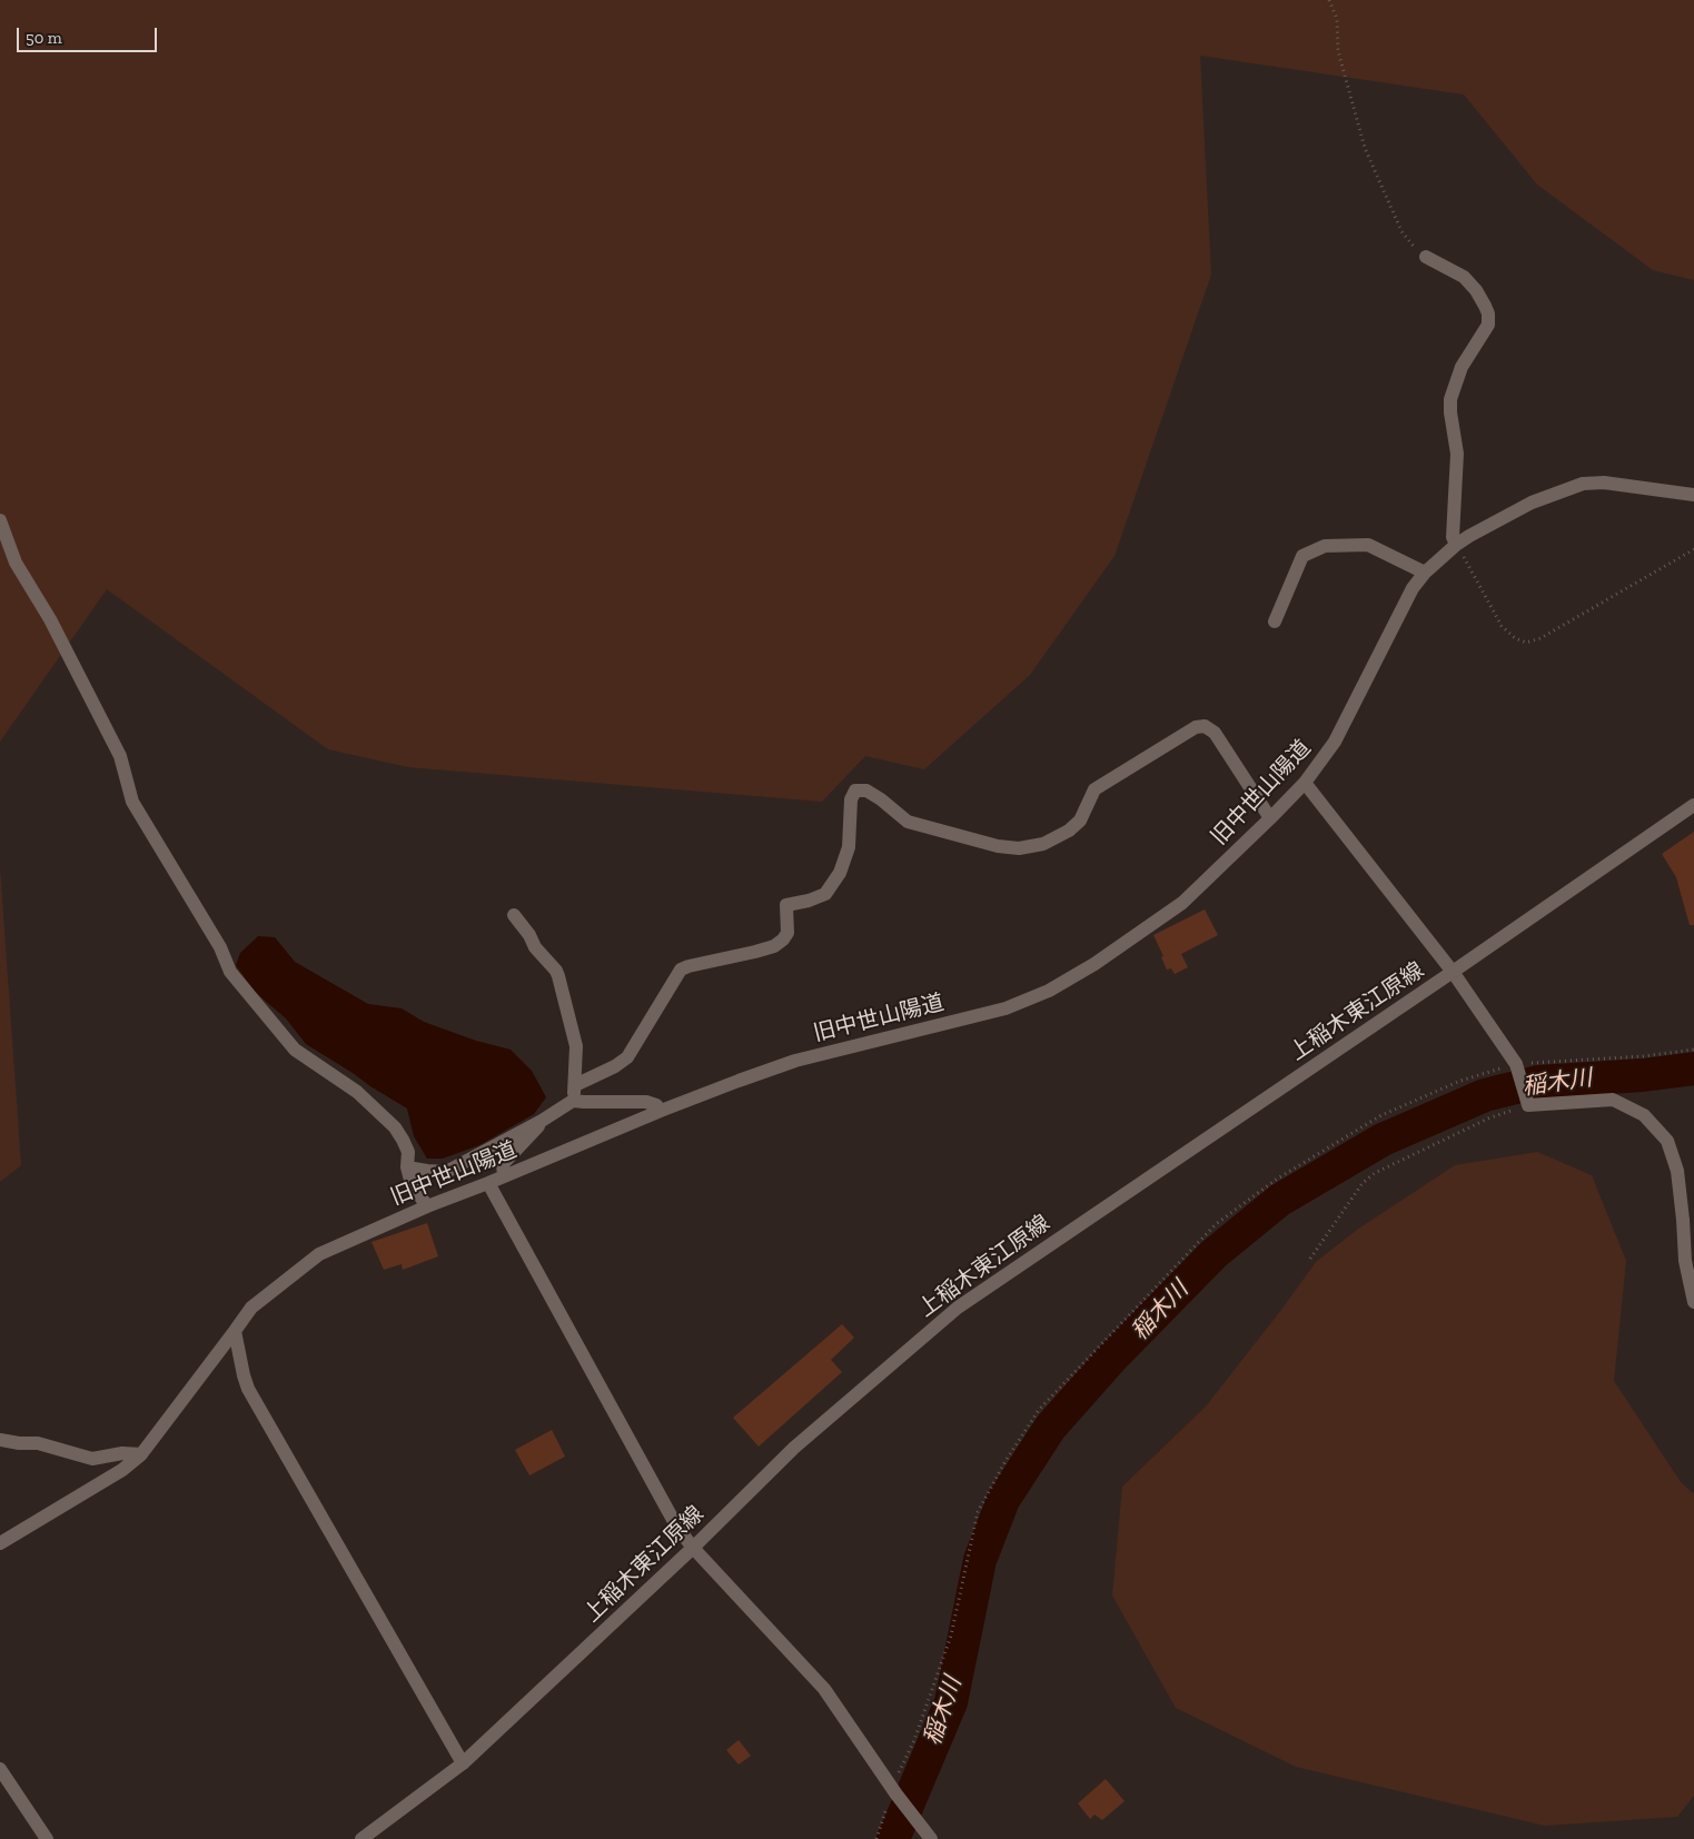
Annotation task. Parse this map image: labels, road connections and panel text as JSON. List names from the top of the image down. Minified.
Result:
{"streets":{"street":["旧中世山陽道","上稲木東江原線"]},"water":["稲木川"],"scale_bar":"50 m"}
